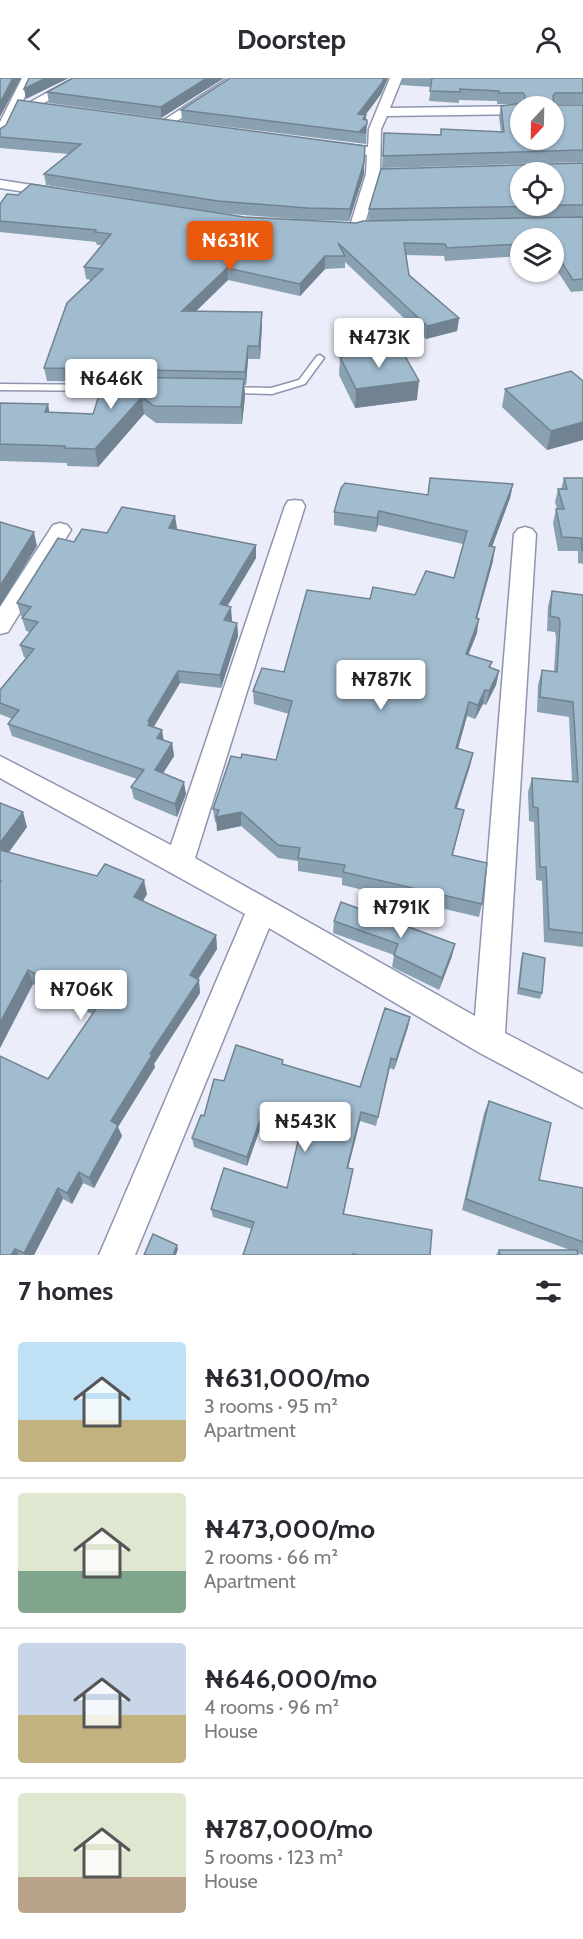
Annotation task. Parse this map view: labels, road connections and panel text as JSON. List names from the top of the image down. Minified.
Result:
{"north":"bottom","page":{"header":"Doorstep","price":["₦631K","₦473K","₦646K","₦787K","₦791K","₦706K","₦543K"],"heading":"7 homes","list":[{"name":"₦631,000/mo","note":"3 rooms · 95 m² · Apartment"},{"name":"₦473,000/mo","note":"2 rooms · 66 m² · Apartment"},{"name":"₦646,000/mo","note":"4 rooms · 96 m² · House"},{"name":"₦787,000/mo","note":"5 rooms · 123 m² · House"}]}}
